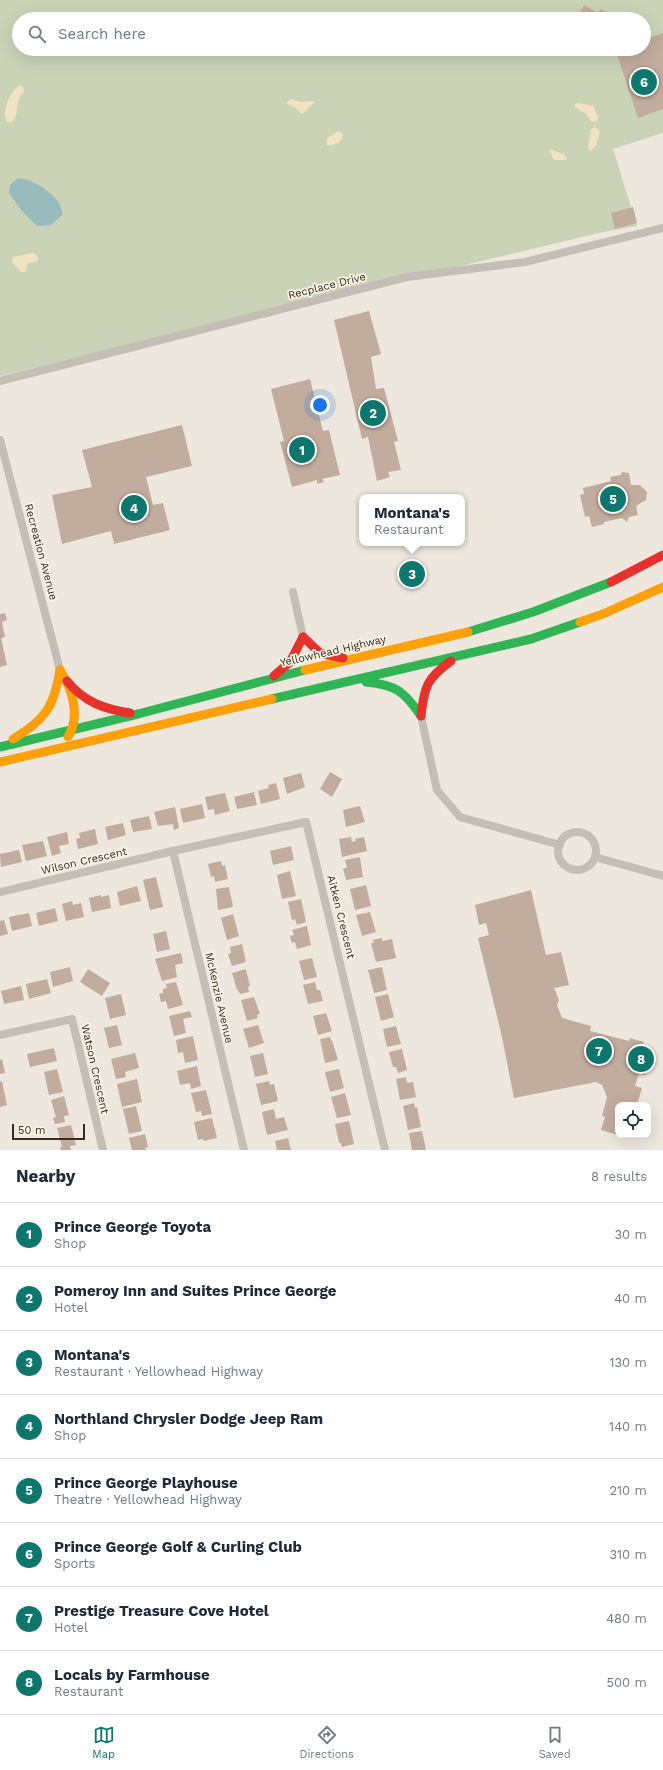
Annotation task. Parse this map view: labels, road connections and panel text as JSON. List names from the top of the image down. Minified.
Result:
{"streets":{"highway":["Yellowhead Highway"],"street":["Recplace Drive","Recreation Avenue","Wilson Crescent","Aitken Crescent","McKenzie Avenue","Watson Crescent"]},"crossings":[["Wilson Crescent","Aitken Crescent"],["Wilson Crescent","McKenzie Avenue"],["Aitken Crescent","McKenzie Avenue"]],"scale_bar":"50 m","page":{"search":"Search here","pins":["6","2","1","5","4","3","7","8"],"popup":["Montana's","Restaurant"],"scale":"50 m","heading":["Nearby","8 results"],"list":[{"mark":"1","name":"Prince George Toyota","note":"Shop","value":"30 m"},{"mark":"2","name":"Pomeroy Inn and Suites Prince George","note":"Hotel","value":"40 m"},{"mark":"3","name":"Montana's","note":"Restaurant · Yellowhead Highway","value":"130 m"},{"mark":"4","name":"Northland Chrysler Dodge Jeep Ram","note":"Shop","value":"140 m"},{"mark":"5","name":"Prince George Playhouse","note":"Theatre · Yellowhead Highway","value":"210 m"},{"mark":"6","name":"Prince George Golf & Curling Club","note":"Sports","value":"310 m"},{"mark":"7","name":"Prestige Treasure Cove Hotel","note":"Hotel","value":"480 m"},{"mark":"8","name":"Locals by Farmhouse","note":"Restaurant","value":"500 m"}],"nav":["Map","Directions","Saved"]}}
